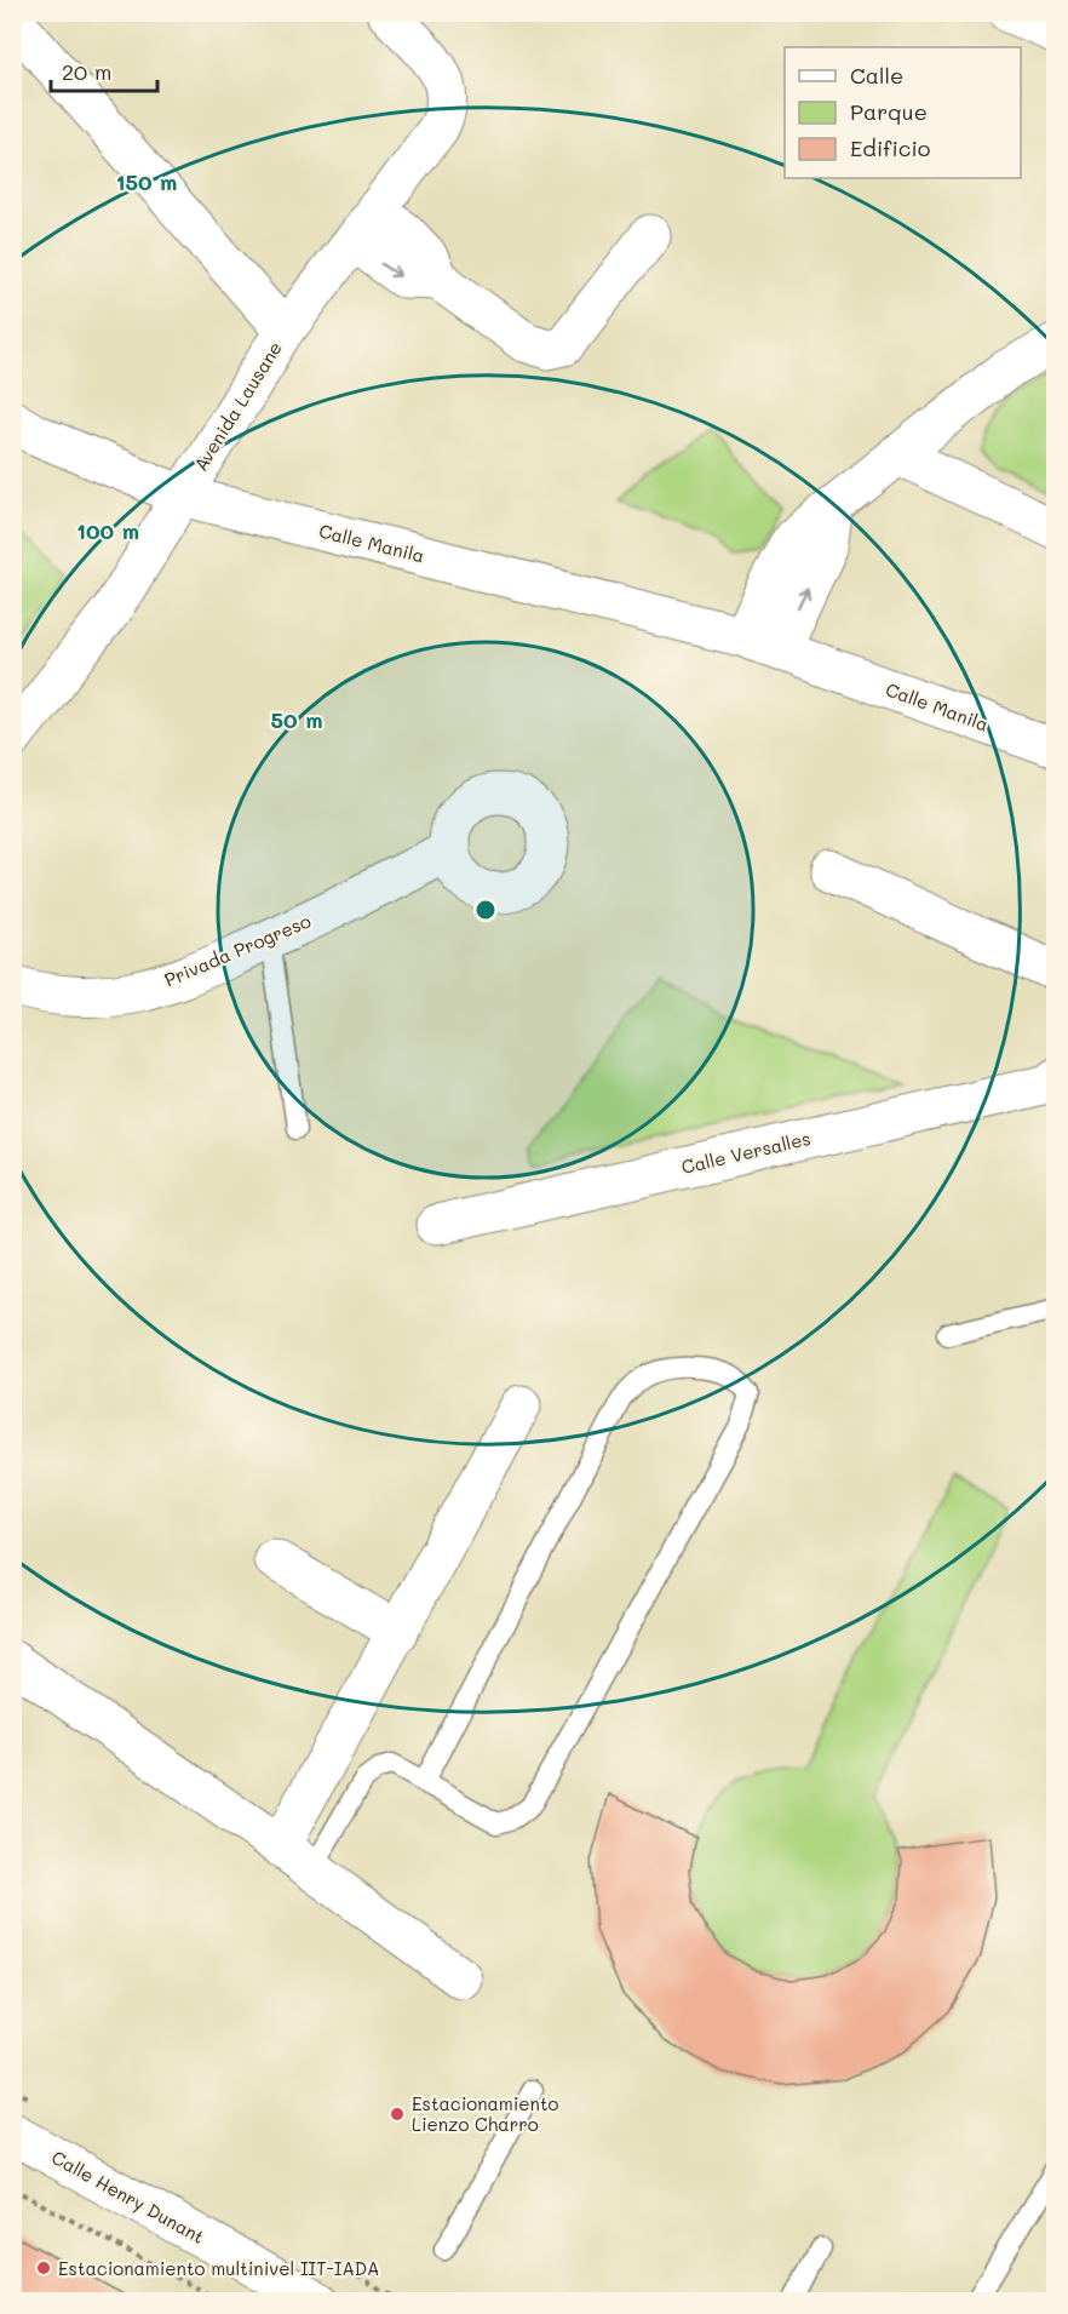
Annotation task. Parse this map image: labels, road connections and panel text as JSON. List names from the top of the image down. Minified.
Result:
{"streets":{"street":["Avenida Lausane","Calle Manila","Privada Progreso","Calle Versalles","Calle Henry Dunant"]},"crossings":[["Avenida Lausane","Calle Manila"]],"places":["Estacionamiento Lienzo Charro","Estacionamiento multinivel IIT-IADA"],"legend":["Calle","Parque","Edificio"],"scale_bar":"20 m","rings":["150 m","100 m","50 m"]}
